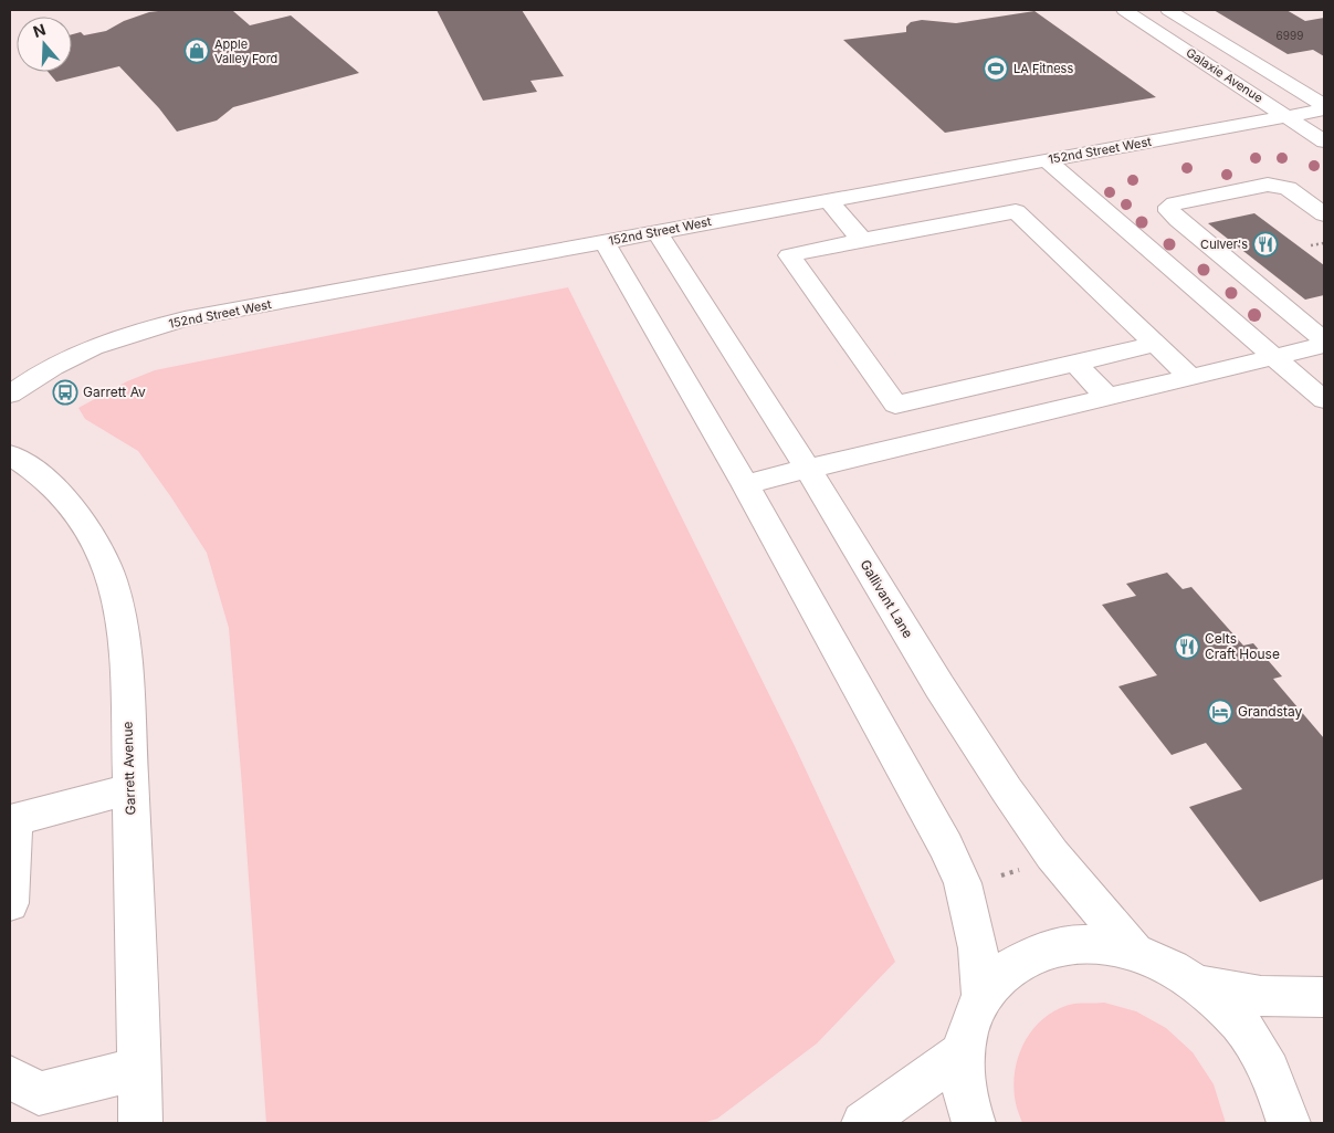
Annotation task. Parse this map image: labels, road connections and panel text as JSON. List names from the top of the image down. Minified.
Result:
{"streets":{"street":["Galaxie Avenue","152nd Street West","Gallivant Lane","Garrett Avenue"]},"crossings":[["Galaxie Avenue","152nd Street West"],["152nd Street West","Gallivant Lane"]],"places":{"shop":["Apple Valley Ford"],"sports":["LA Fitness"],"restaurant":["Culver's","Celts Craft House"],"bus stop":["Garrett Av"],"hotel":["Grandstay"]},"house_numbers":["6999"],"north":"top"}
